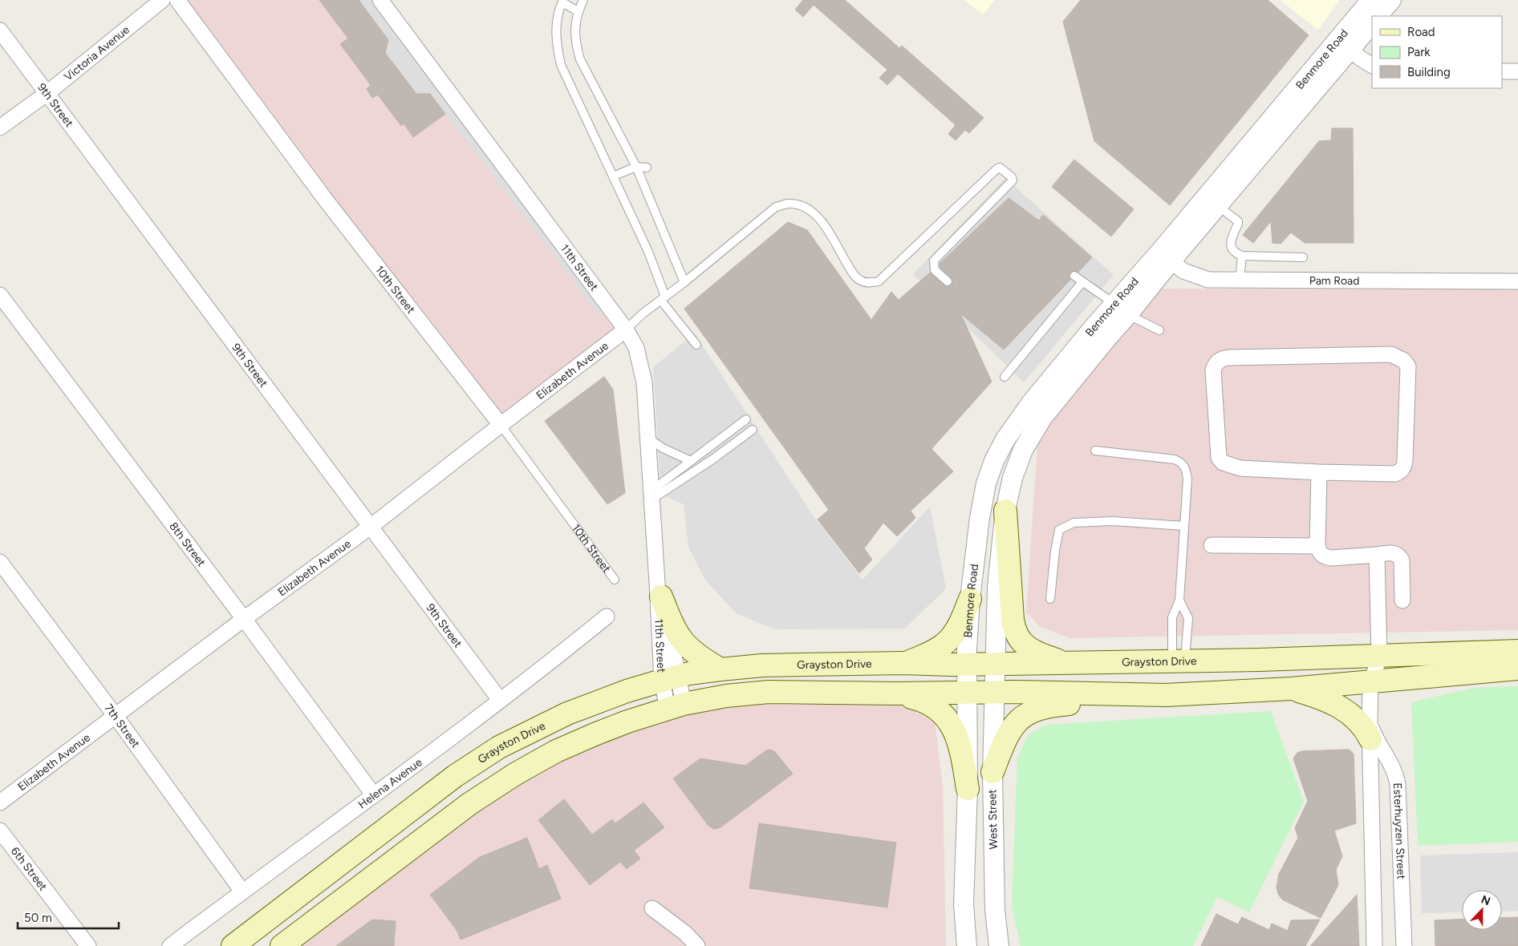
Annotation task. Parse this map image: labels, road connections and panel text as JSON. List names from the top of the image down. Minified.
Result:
{"streets":{"main road":["Grayston Drive"],"street":["Victoria Avenue","Benmore Road","9th Street","11th Street","Pam Road","10th Street","Elizabeth Avenue","8th Street","7th Street","Helena Avenue","West Street","Esterhuyzen Street","6th Street"]},"crossings":[["Victoria Avenue","9th Street"],["Benmore Road","Pam Road"],["Benmore Road","Grayston Drive"],["Benmore Road","West Street"],["9th Street","Elizabeth Avenue"],["9th Street","Helena Avenue"],["11th Street","Elizabeth Avenue"],["11th Street","Grayston Drive"],["10th Street","Elizabeth Avenue"],["Elizabeth Avenue","8th Street"],["Elizabeth Avenue","7th Street"],["8th Street","Helena Avenue"],["Grayston Drive","Esterhuyzen Street"],["7th Street","Helena Avenue"]],"legend":["Road","Park","Building"],"scale_bar":"50 m","north":"top"}
